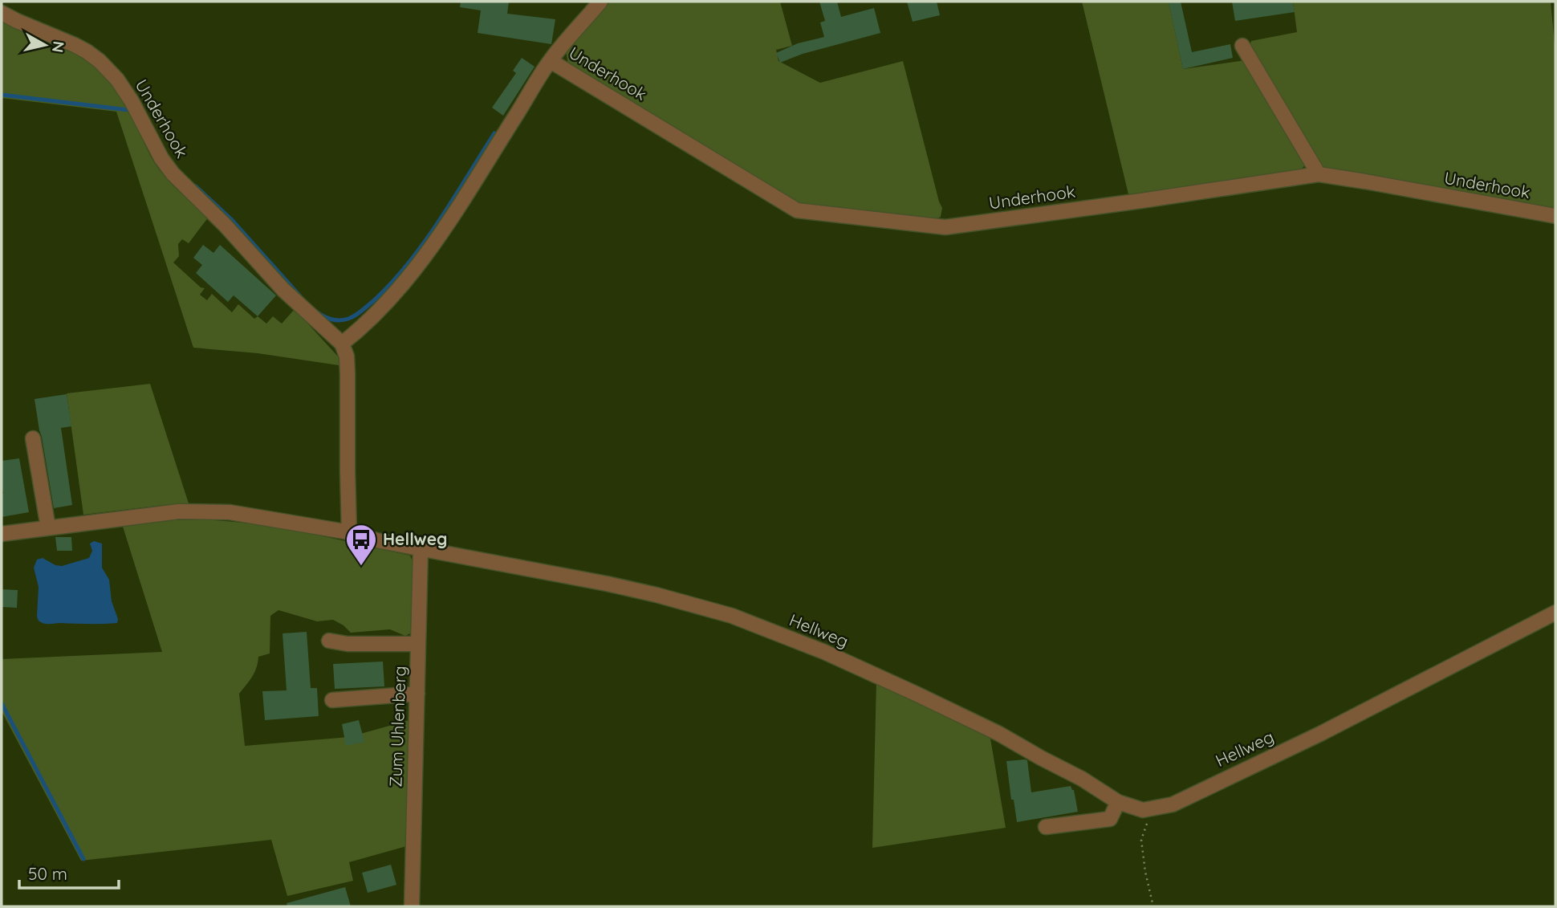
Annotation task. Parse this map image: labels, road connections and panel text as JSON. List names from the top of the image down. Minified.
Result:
{"streets":{"street":["Underhook","Hellweg","Zum Uhlenberg"]},"crossings":[["Hellweg","Zum Uhlenberg"]],"places":{"bus stop":["Hellweg"]},"scale_bar":"50 m","north":"right"}
